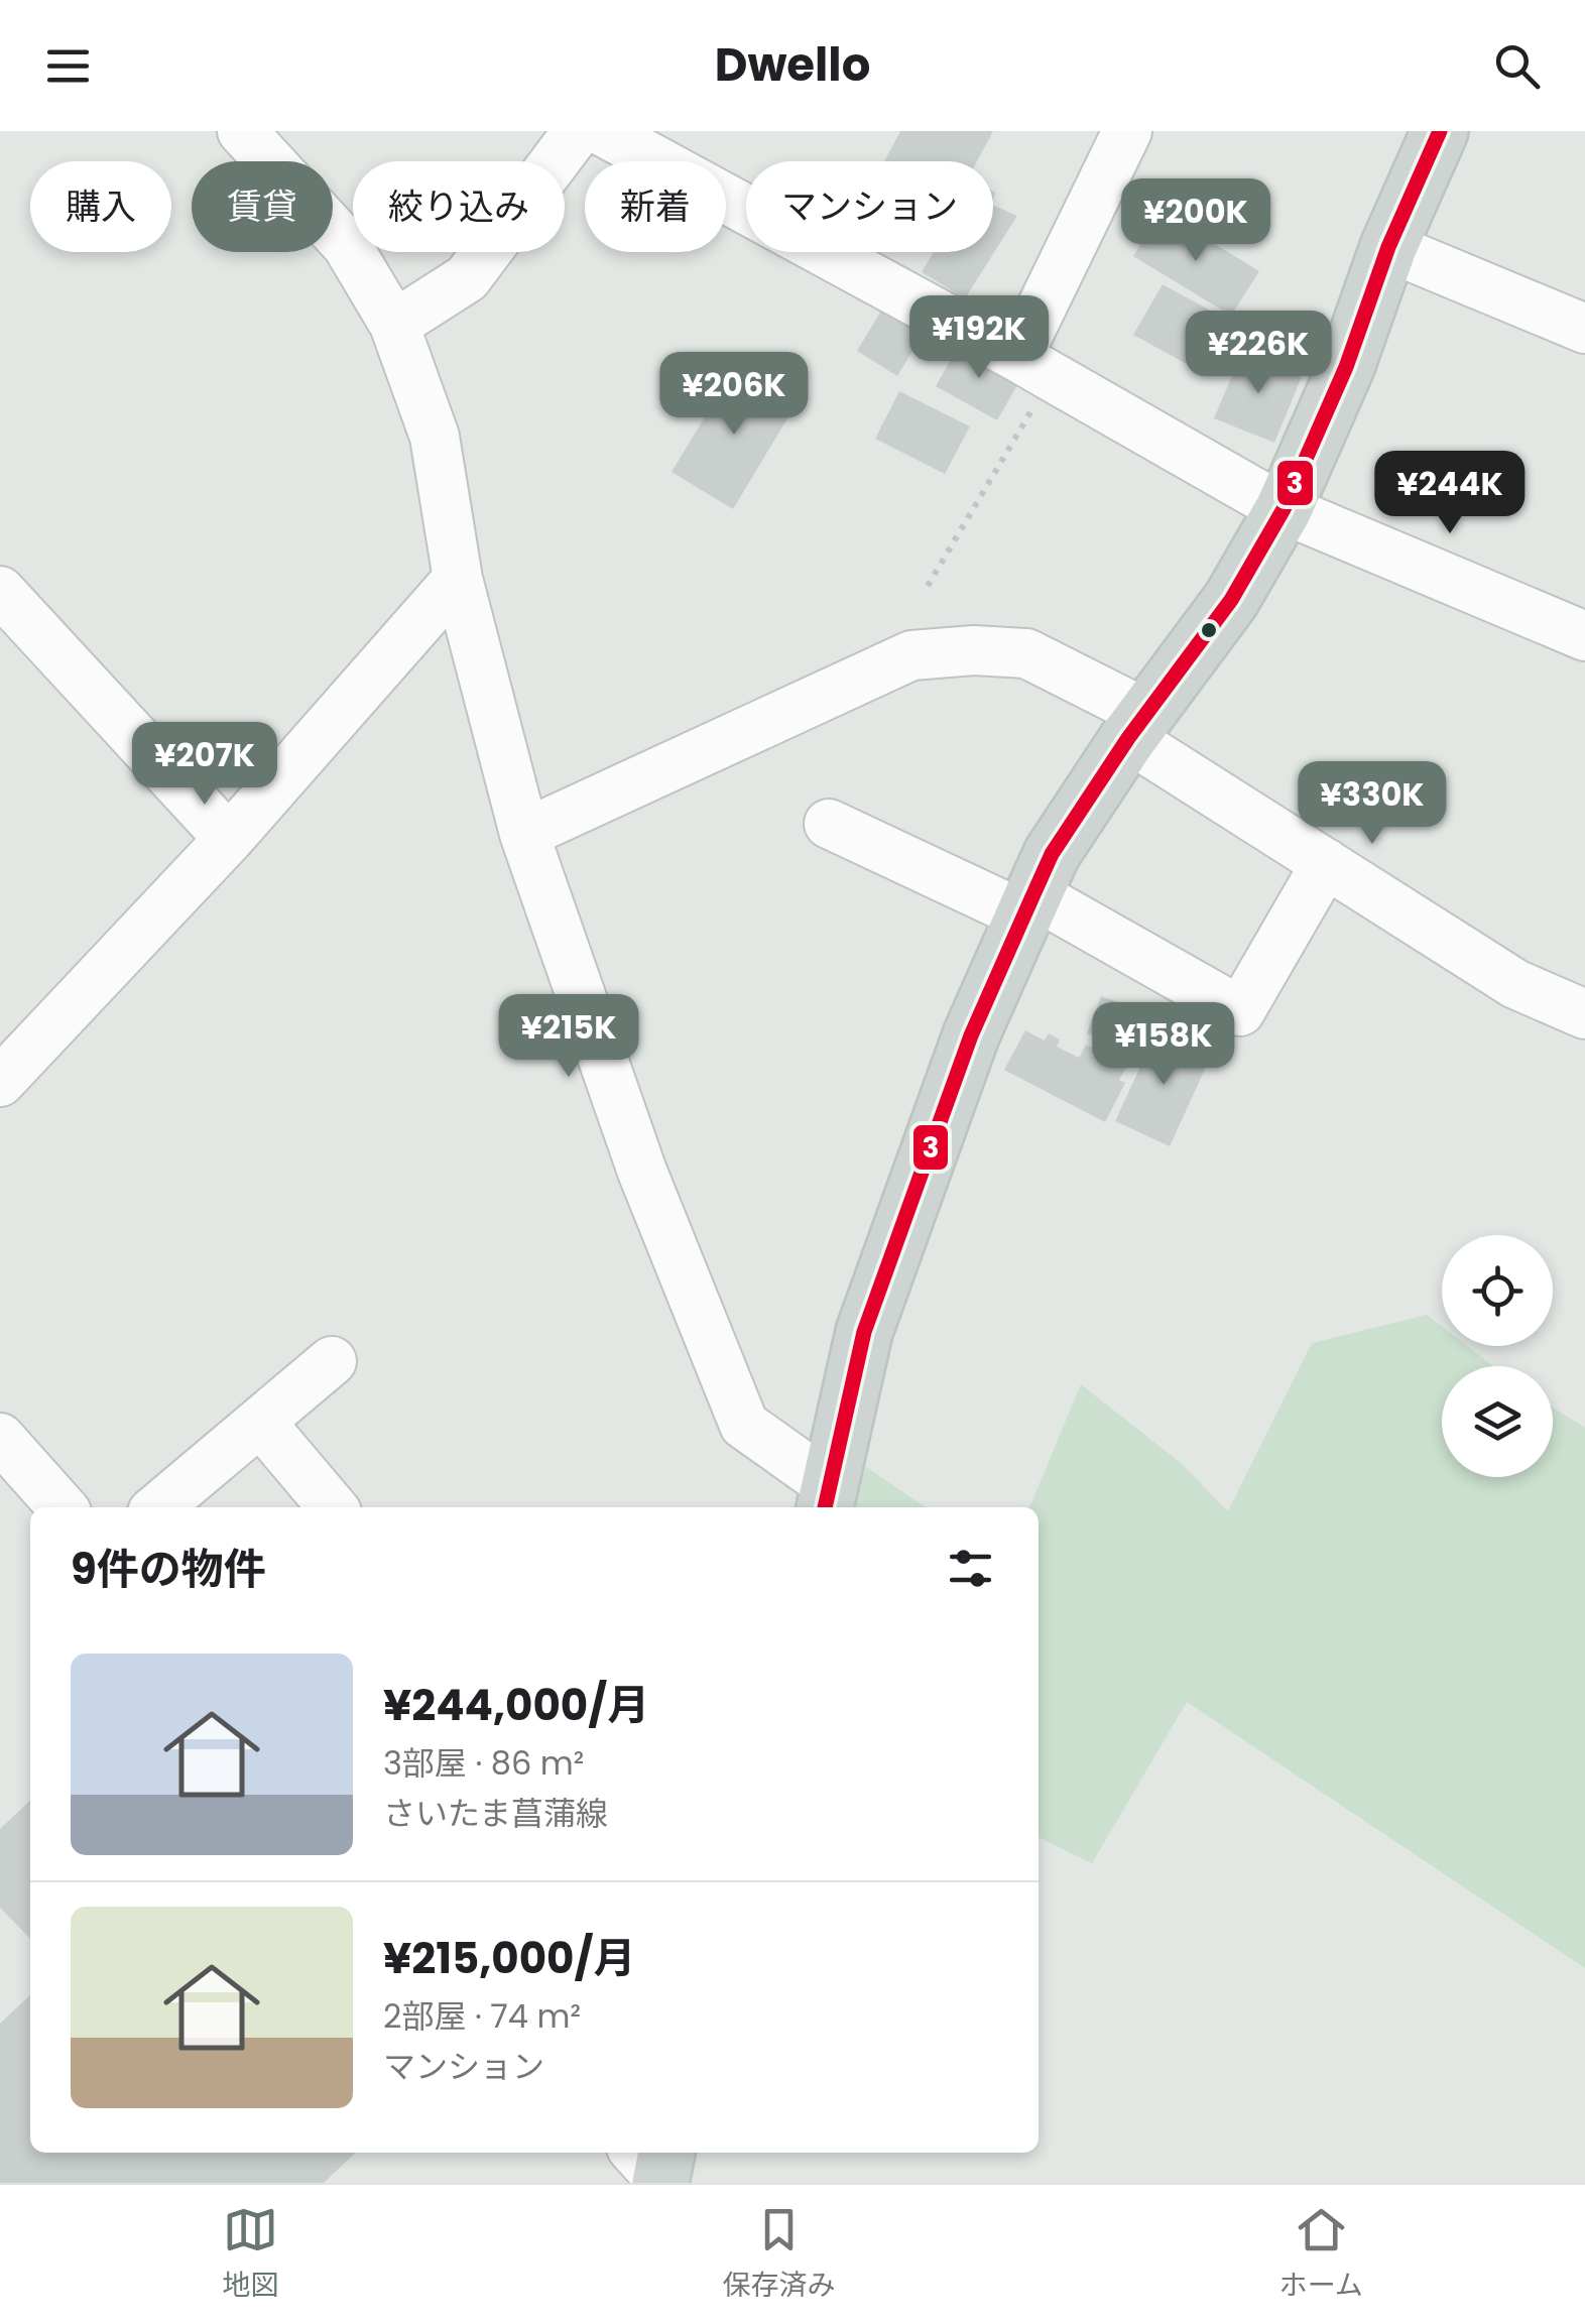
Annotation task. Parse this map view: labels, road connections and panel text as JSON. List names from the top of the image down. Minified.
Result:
{"lines":["transit line 3"],"page":{"header":"Dwello","chip":["購入","賃貸","絞り込み","新着","マンション"],"price":["¥200K","¥192K","¥226K","¥206K","¥244K","¥207K","¥330K","¥215K","¥158K"],"heading":"9件の物件","list":[{"name":"¥244,000/月","note":"3部屋 · 86 m² · さいたま菖蒲線"},{"name":"¥215,000/月","note":"2部屋 · 74 m² · マンション"}],"tabs":["地図","保存済み","ホーム"]}}
